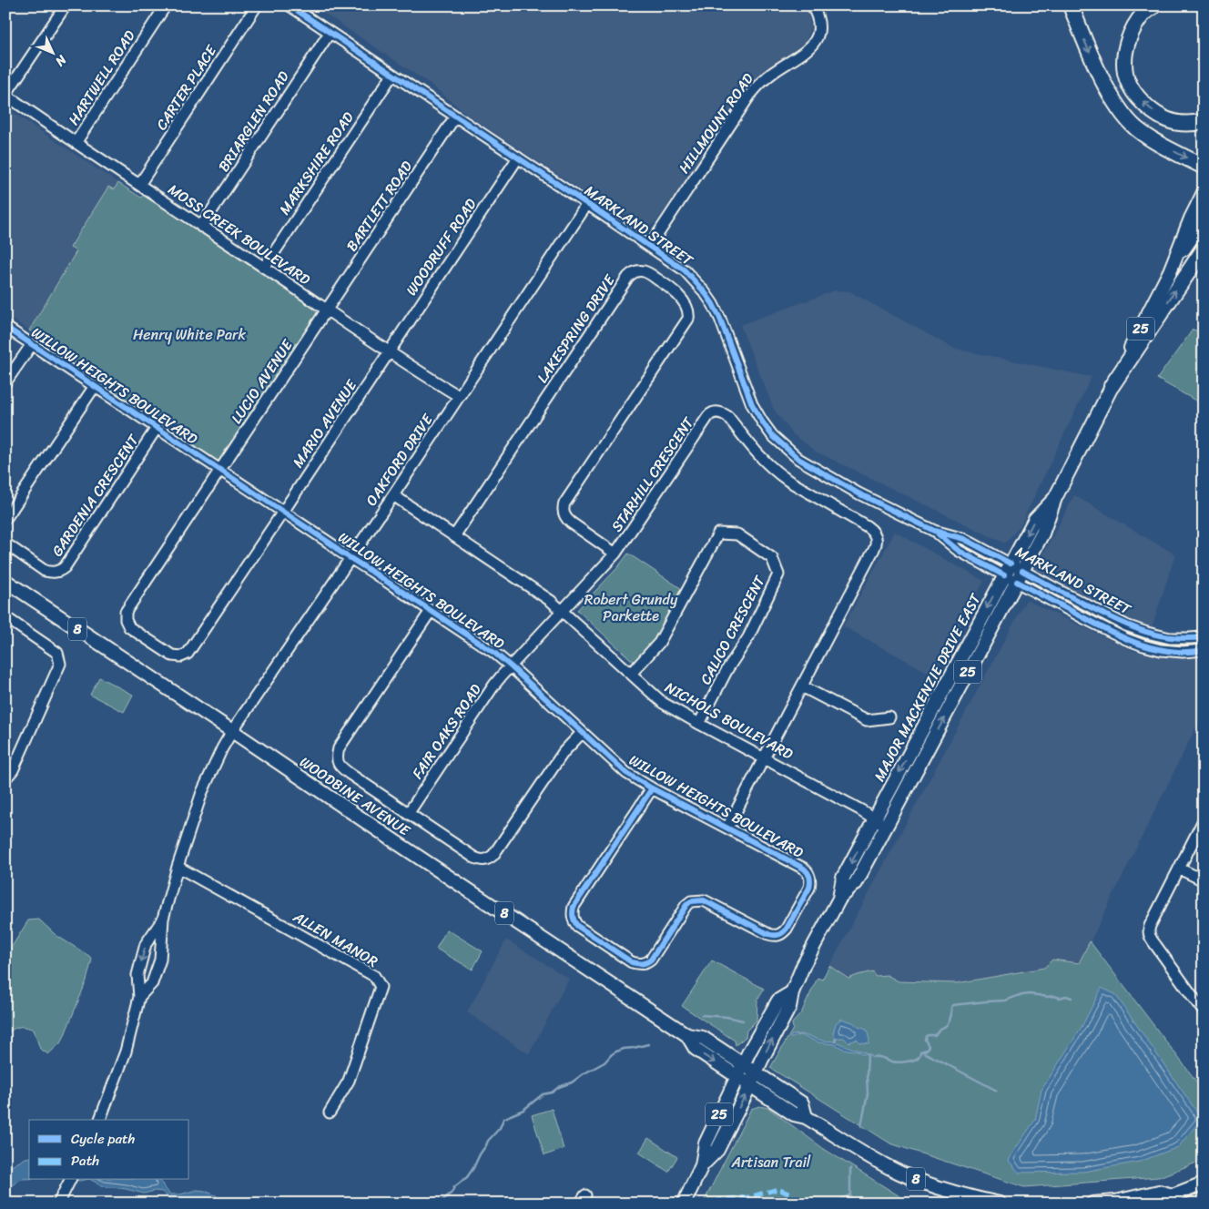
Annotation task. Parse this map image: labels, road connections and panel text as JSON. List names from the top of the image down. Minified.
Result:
{"streets":{"main road":["25","8","MAJOR MACKENZIE DRIVE EAST","WOODBINE AVENUE"],"street":["HARTWELL ROAD","CARTER PLACE","BRIARGLEN ROAD","HILLMOUNT ROAD","MARKSHIRE ROAD","BARTLETT ROAD","MARKLAND STREET","MOSS CREEK BOULEVARD","WOODRUFF ROAD","LAKESPRING DRIVE","LUCIO AVENUE","WILLOW HEIGHTS BOULEVARD","MARIO AVENUE","OAKFORD DRIVE","STARHILL CRESCENT","GARDENIA CRESCENT","CALICO CRESCENT","NICHOLS BOULEVARD","FAIR OAKS ROAD","ALLEN MANOR"]},"crossings":[["HARTWELL ROAD","MOSS CREEK BOULEVARD"],["CARTER PLACE","MOSS CREEK BOULEVARD"],["BRIARGLEN ROAD","MARKLAND STREET"],["BRIARGLEN ROAD","MOSS CREEK BOULEVARD"],["HILLMOUNT ROAD","MARKLAND STREET"],["MARKSHIRE ROAD","MARKLAND STREET"],["MARKSHIRE ROAD","MOSS CREEK BOULEVARD"],["BARTLETT ROAD","MARKLAND STREET"],["BARTLETT ROAD","MOSS CREEK BOULEVARD"],["BARTLETT ROAD","LUCIO AVENUE"],["MARKLAND STREET","WOODRUFF ROAD"],["MARKLAND STREET","OAKFORD DRIVE"],["MARKLAND STREET","MAJOR MACKENZIE DRIVE EAST"],["MOSS CREEK BOULEVARD","WOODRUFF ROAD"],["MOSS CREEK BOULEVARD","LUCIO AVENUE"],["MOSS CREEK BOULEVARD","MARIO AVENUE"],["MOSS CREEK BOULEVARD","OAKFORD DRIVE"],["WOODRUFF ROAD","MARIO AVENUE"],["LAKESPRING DRIVE","STARHILL CRESCENT"],["LAKESPRING DRIVE","NICHOLS BOULEVARD"],["LUCIO AVENUE","WILLOW HEIGHTS BOULEVARD"],["LUCIO AVENUE","MARIO AVENUE"],["WILLOW HEIGHTS BOULEVARD","MARIO AVENUE"],["WILLOW HEIGHTS BOULEVARD","OAKFORD DRIVE"],["WILLOW HEIGHTS BOULEVARD","STARHILL CRESCENT"],["WILLOW HEIGHTS BOULEVARD","GARDENIA CRESCENT"],["WILLOW HEIGHTS BOULEVARD","FAIR OAKS ROAD"],["OAKFORD DRIVE","NICHOLS BOULEVARD"],["OAKFORD DRIVE","WOODBINE AVENUE"],["OAKFORD DRIVE","ALLEN MANOR"],["STARHILL CRESCENT","NICHOLS BOULEVARD"],["STARHILL CRESCENT","FAIR OAKS ROAD"],["CALICO CRESCENT","NICHOLS BOULEVARD"],["MAJOR MACKENZIE DRIVE EAST","NICHOLS BOULEVARD"],["MAJOR MACKENZIE DRIVE EAST","WOODBINE AVENUE"]],"parks":["Henry White Park","Robert Grundy Parkette","Artisan Trail"],"legend":["Cycle path","Path"],"north":"bottom right"}
